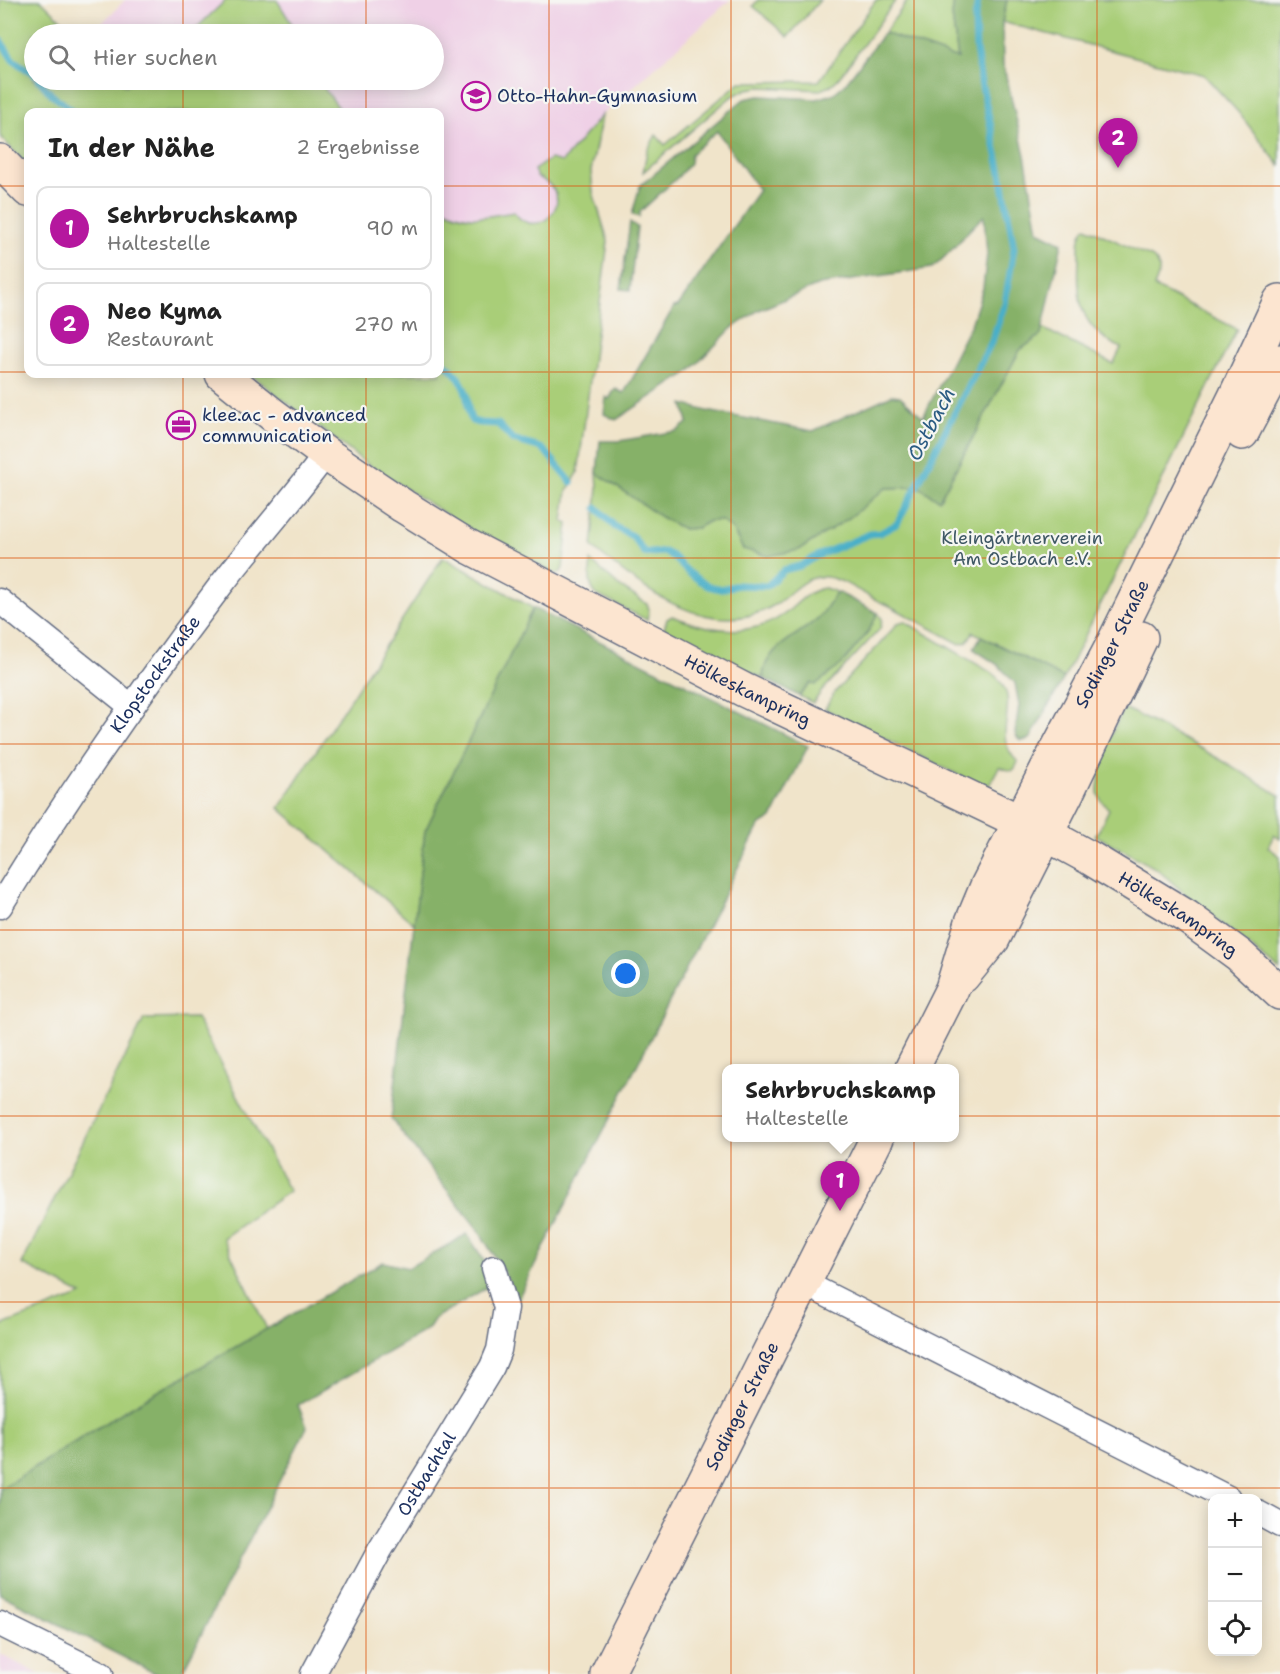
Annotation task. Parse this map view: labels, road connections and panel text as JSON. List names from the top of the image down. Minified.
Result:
{"streets":{"main road":["Sodinger Straße","Hölkeskampring"],"street":["Klopstockstraße","Ostbachtal"]},"crossings":[["Sodinger Straße","Hölkeskampring"],["Klopstockstraße","Hölkeskampring"]],"water":["Ostbach"],"parks":["Kleingärtnerverein Am Ostbach e.V."],"places":{"school or university":["Otto-Hahn-Gymnasium"],"office":["klee.ac - advanced communication"]},"page":{"search":"Hier suchen","heading":["In der Nähe","2 Ergebnisse"],"pins":["2","1"],"list":[{"mark":"1","name":"Sehrbruchskamp","note":"Haltestelle","value":"90 m"},{"mark":"2","name":"Neo Kyma","note":"Restaurant","value":"270 m"}],"popup":["Sehrbruchskamp","Haltestelle"],"map_buttons":["+","−"]}}
